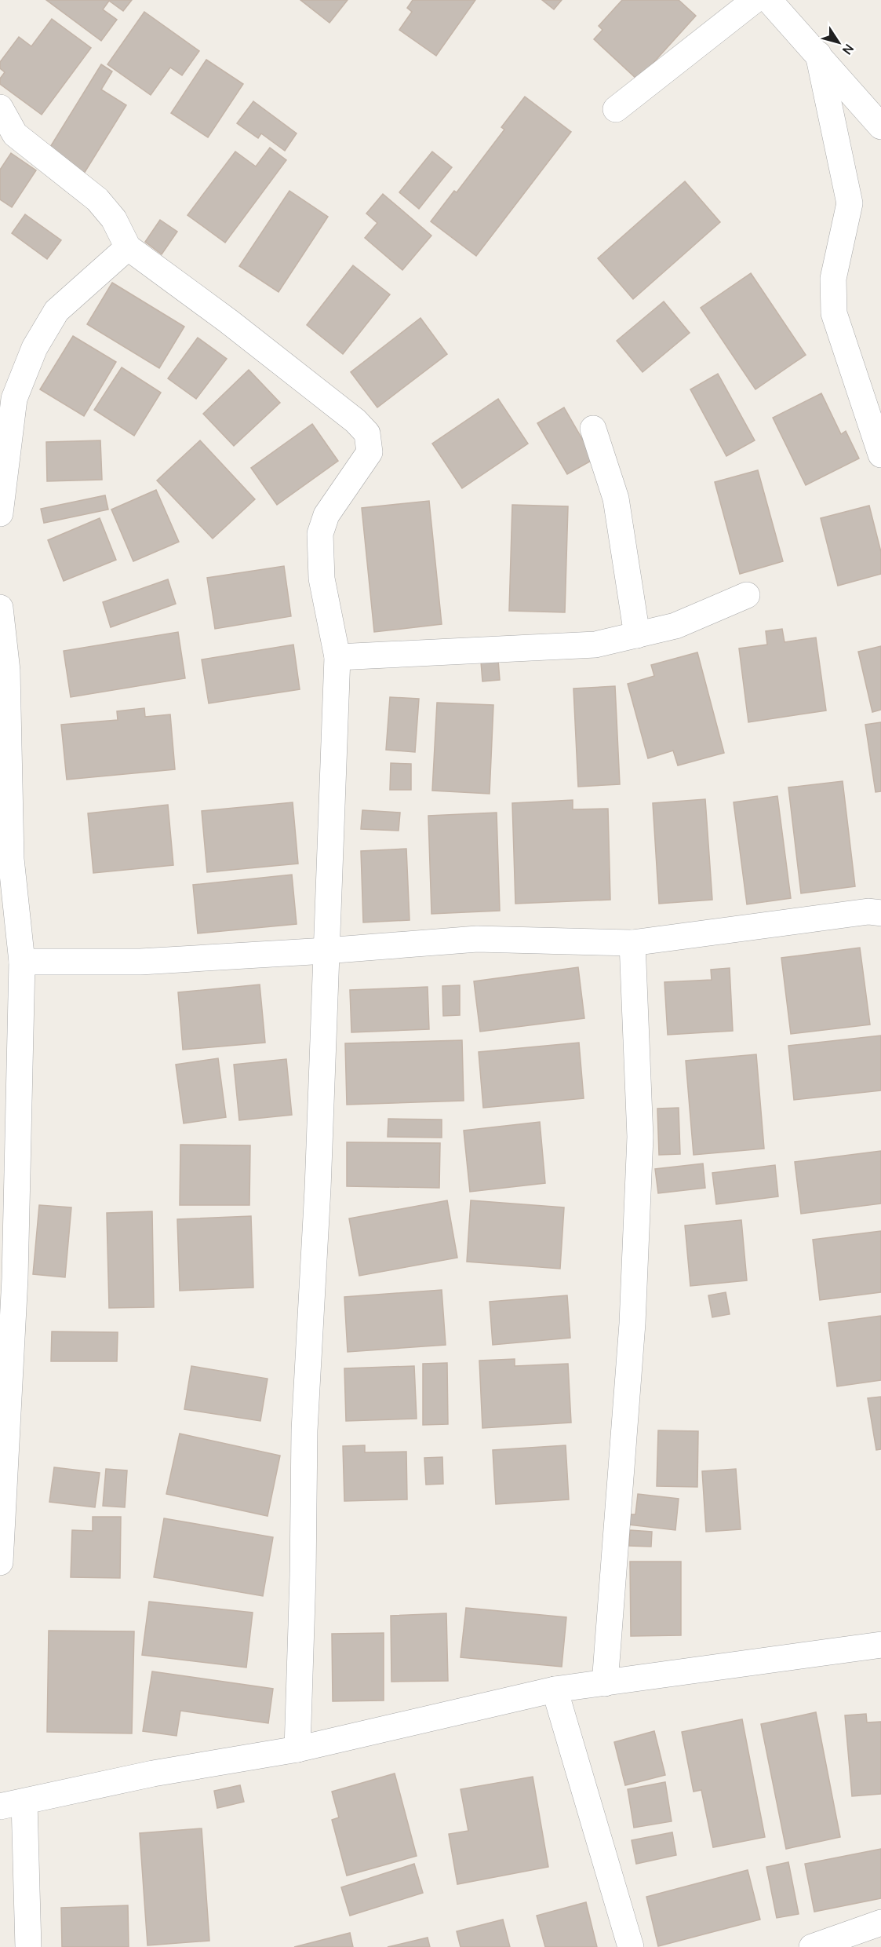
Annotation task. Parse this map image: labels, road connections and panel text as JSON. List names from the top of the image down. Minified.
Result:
{"north":"bottom right"}
